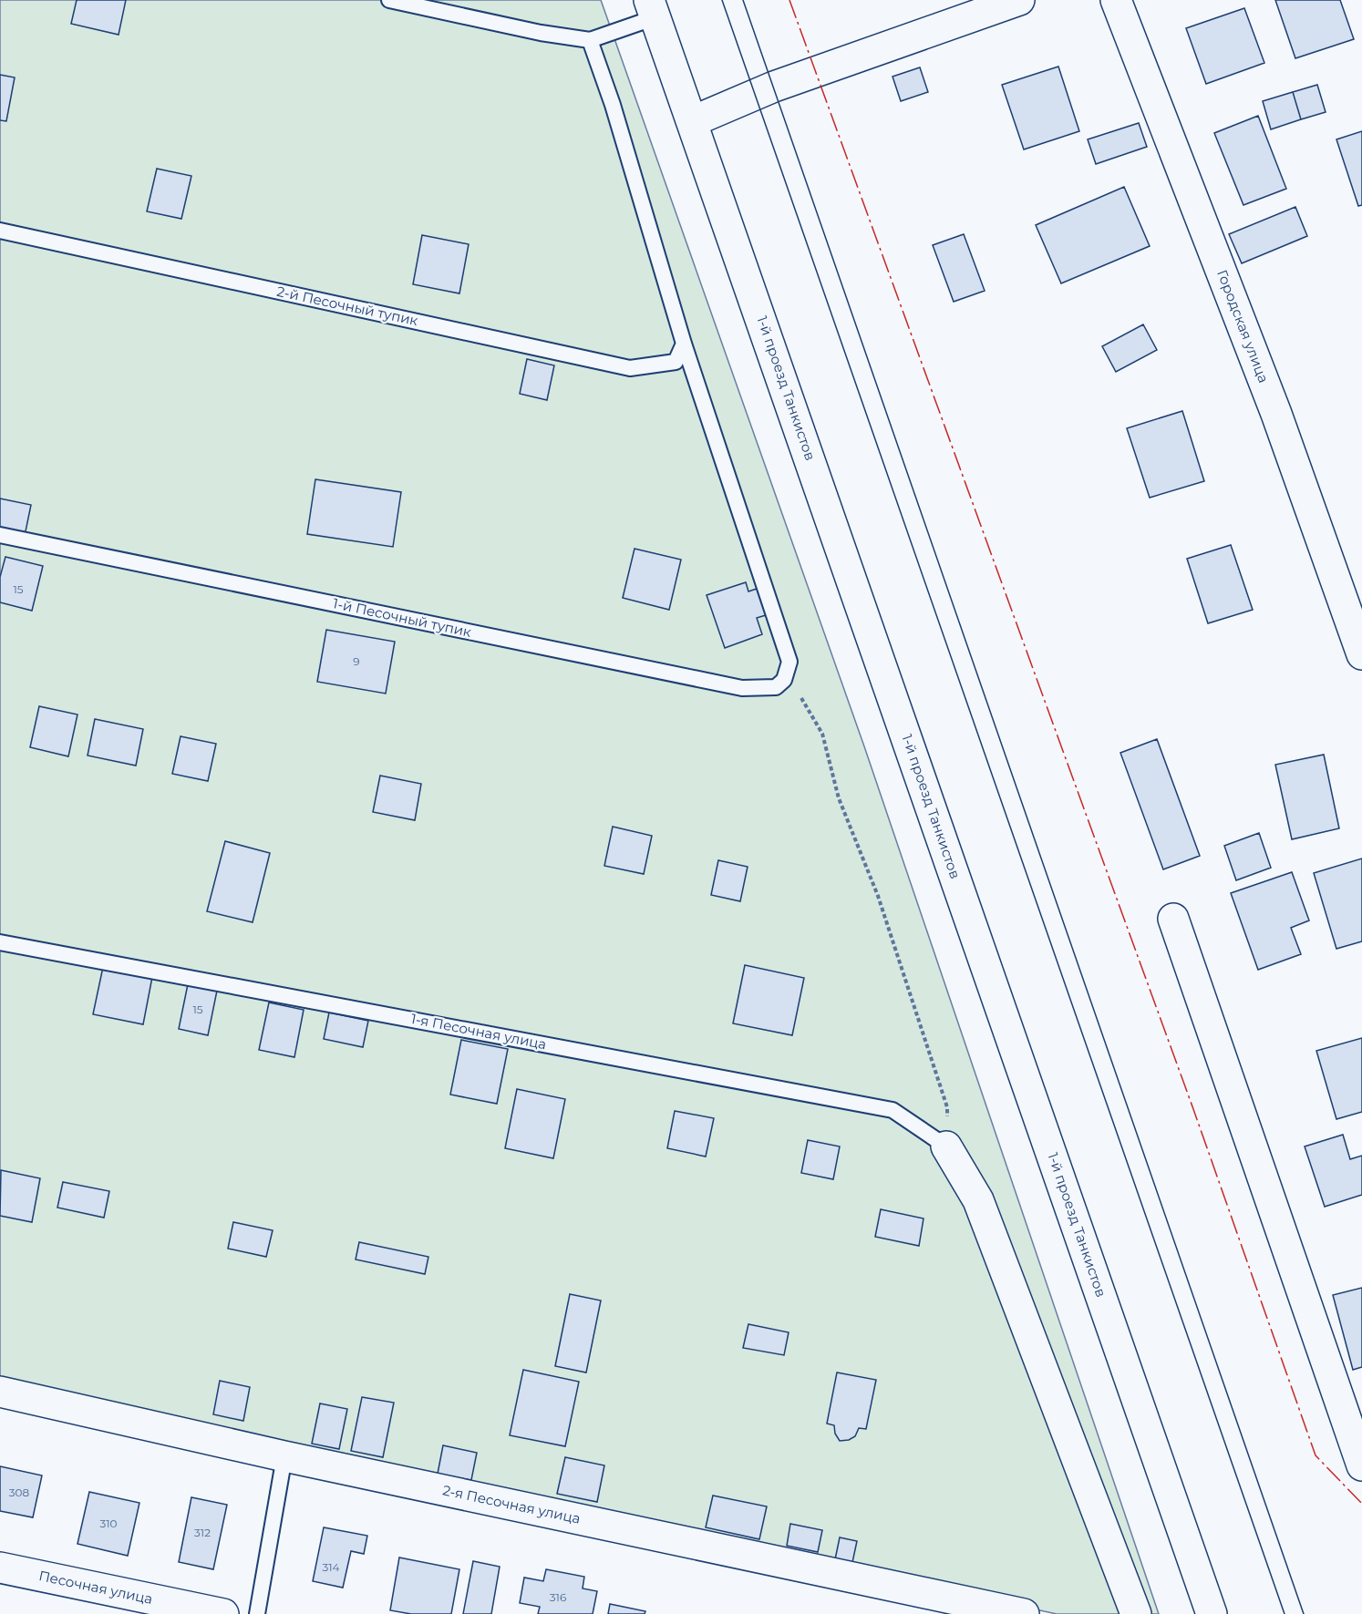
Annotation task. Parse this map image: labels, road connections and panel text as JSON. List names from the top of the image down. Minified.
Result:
{"streets":{"street":["Городская улица","1-й проезд Танкистов","2-я Песочная улица","Песочная улица"],"lane":["2-й Песочный тупик","1-й Песочный тупик","1-я Песочная улица"]},"house_numbers":["15","9","15","308","310","312","314","316"]}
